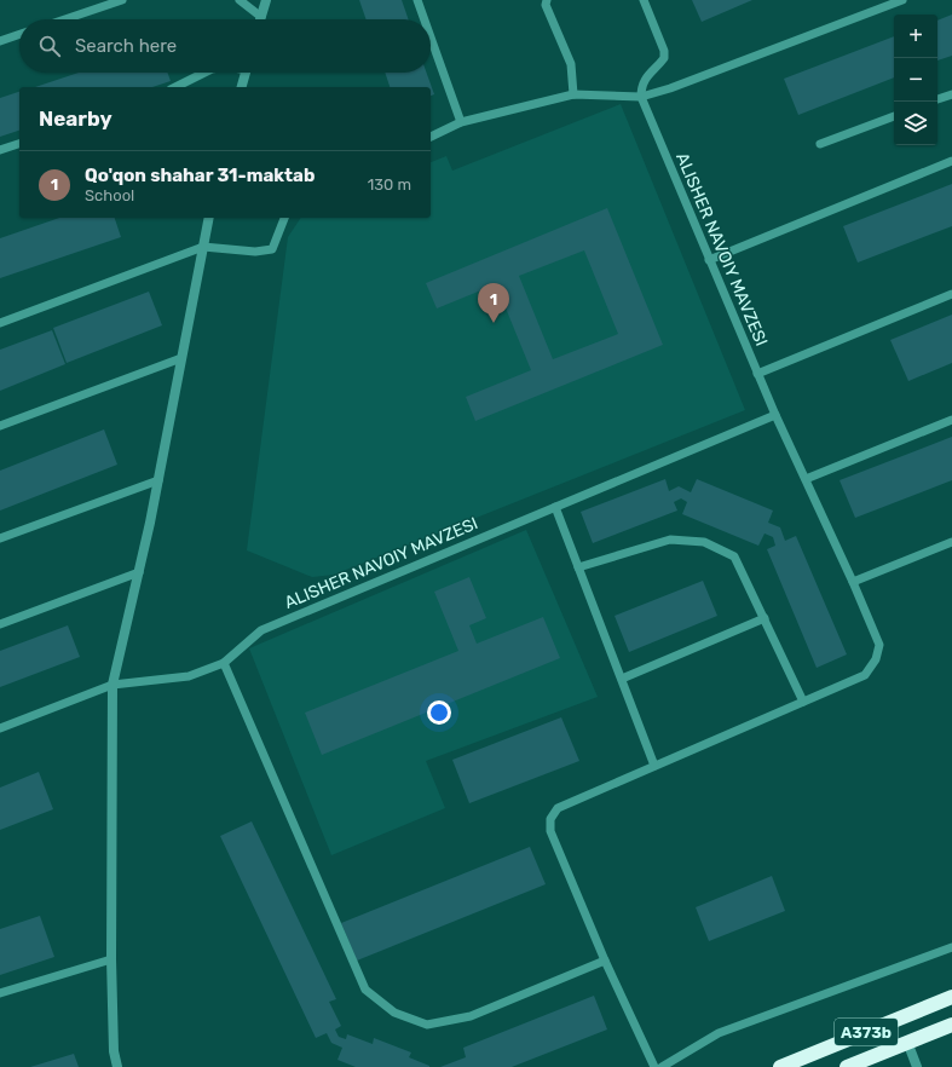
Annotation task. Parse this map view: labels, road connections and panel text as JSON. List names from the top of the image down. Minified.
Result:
{"streets":{"highway":["A373b"],"lane":["ALISHER NAVOIY MAVZESI"]},"page":{"map_buttons":["+","−"],"search":"Search here","heading":"Nearby","list":[{"mark":"1","name":"Qo'qon shahar 31-maktab","note":"School","value":"130 m"}],"pins":"1"}}
